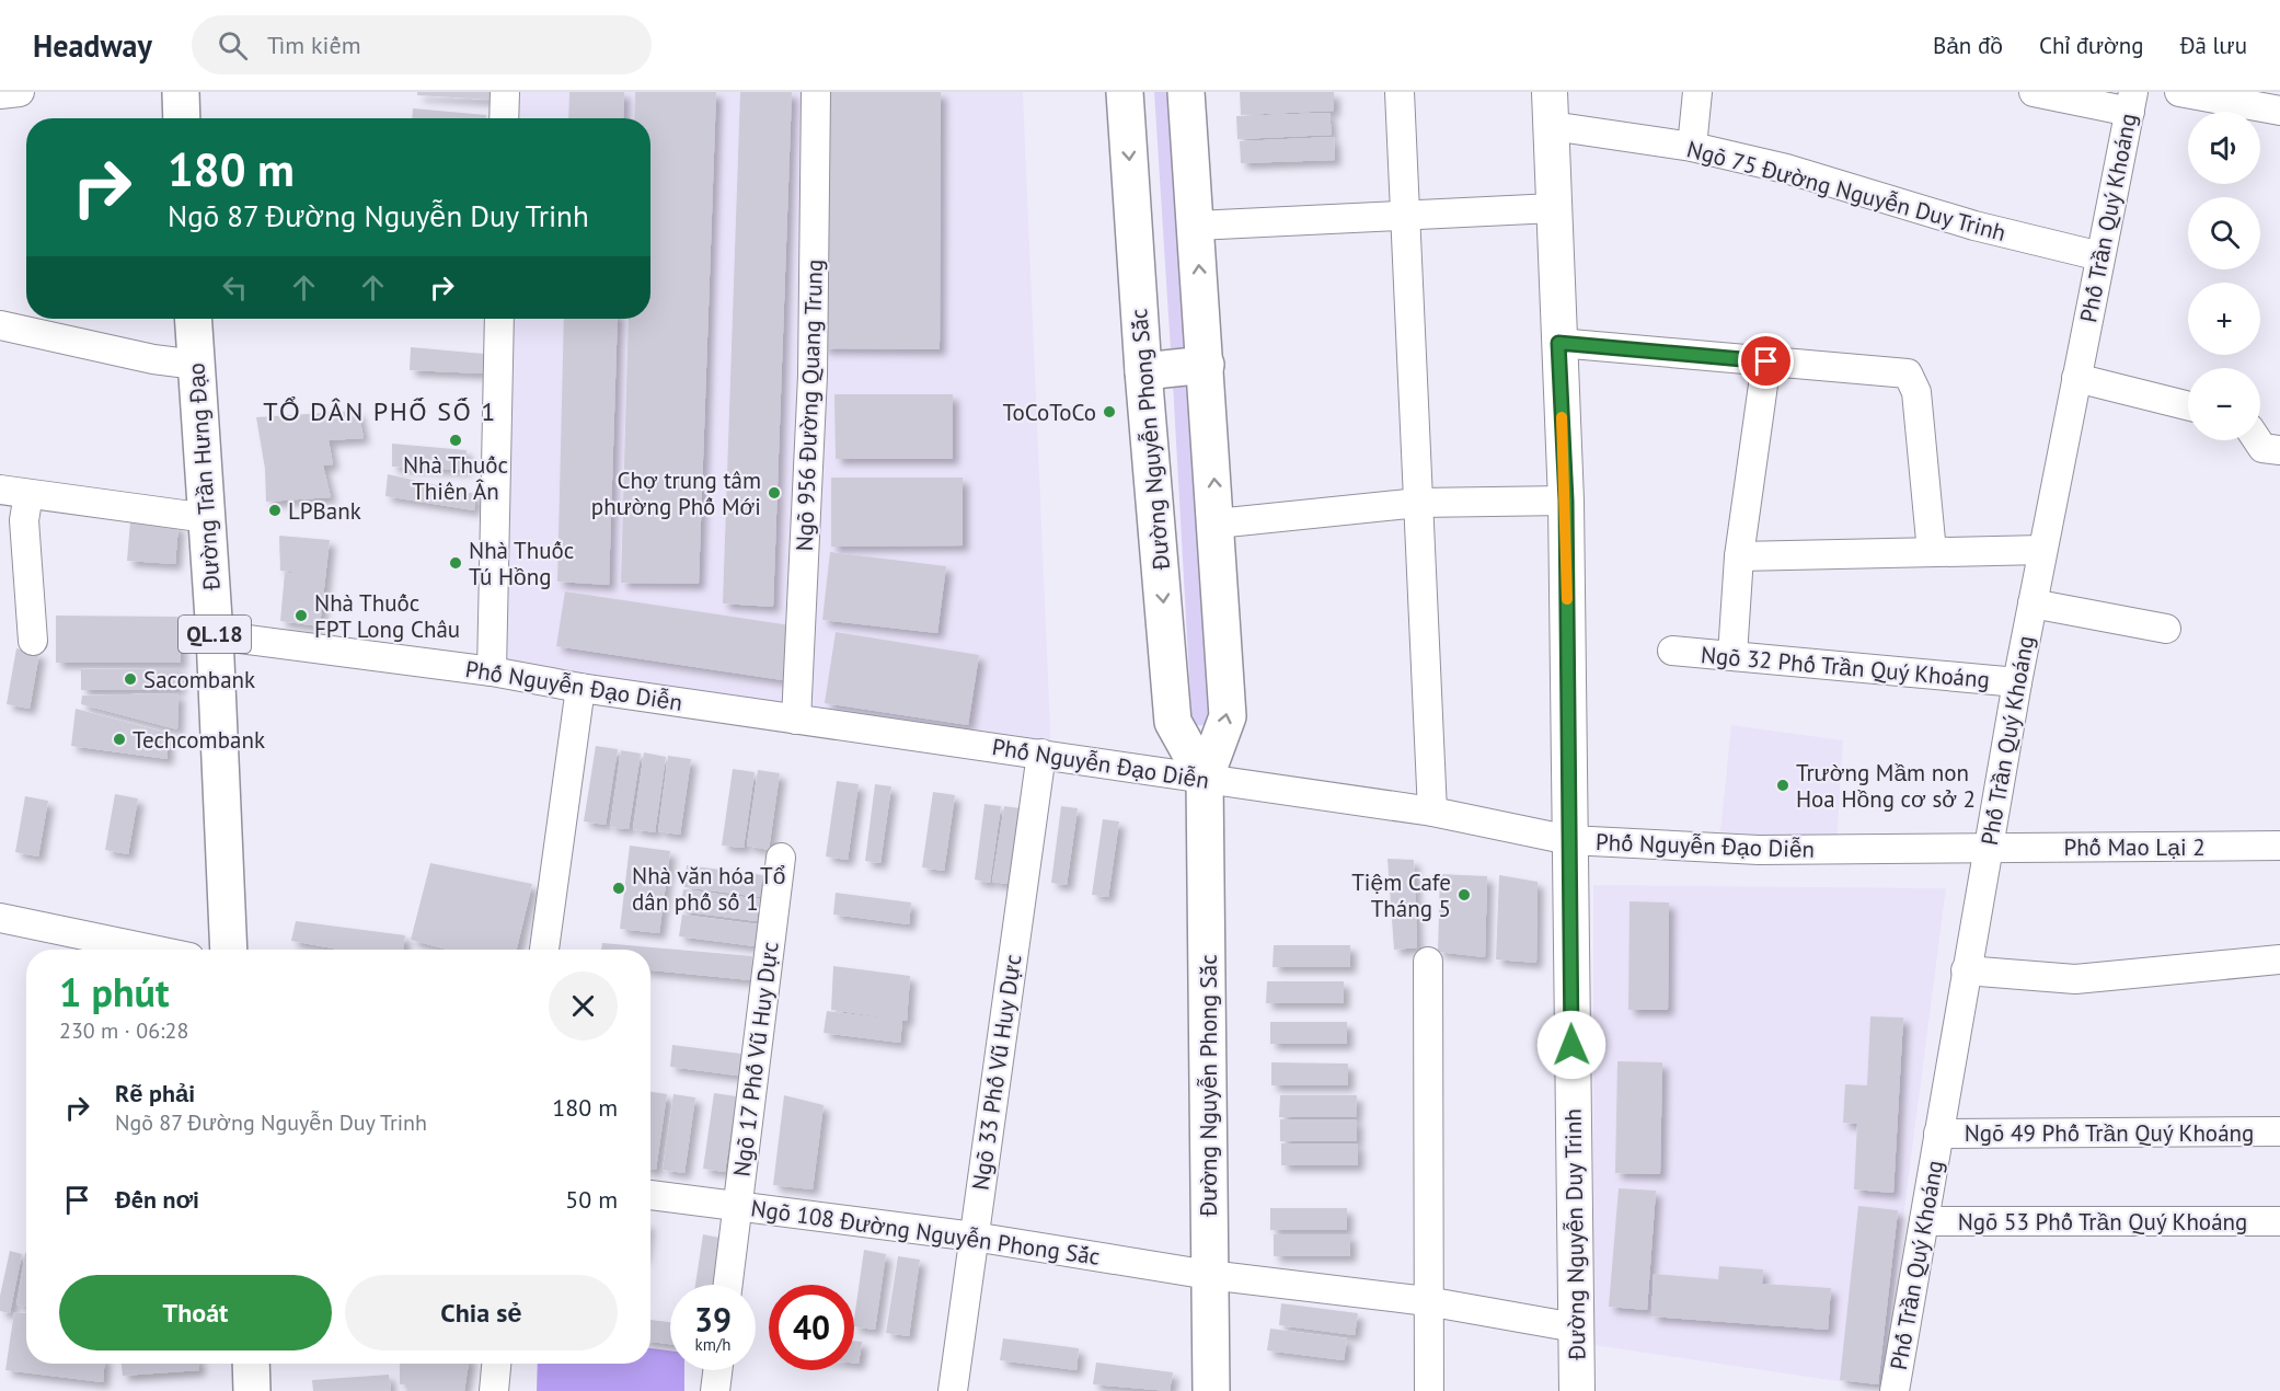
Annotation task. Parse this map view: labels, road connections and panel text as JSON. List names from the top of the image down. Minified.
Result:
{"streets":{"main road":["Đường Nguyễn Phong Sắc","Đường Trần Hưng Đạo","QL.18"],"street":["Ngõ 75 Đường Nguyễn Duy Trinh","Phố Trần Quý Khoáng","Ngõ 956 Đường Quang Trung","Ngõ 32 Phố Trần Quý Khoáng","Phố Nguyễn Đạo Diễn","Phố Mao Lại 2","Ngõ 17 Phố Vũ Huy Dực","Ngõ 33 Phố Vũ Huy Dực","Ngõ 49 Phố Trần Quý Khoáng","Ngõ 53 Phố Trần Quý Khoáng","Ngõ 108 Đường Nguyễn Phong Sắc","Đường Nguyễn Duy Trinh"]},"crossings":[["Ngõ 75 Đường Nguyễn Duy Trinh","Phố Trần Quý Khoáng"],["Ngõ 75 Đường Nguyễn Duy Trinh","Đường Nguyễn Duy Trinh"],["Phố Trần Quý Khoáng","Ngõ 32 Phố Trần Quý Khoáng"],["Phố Trần Quý Khoáng","Phố Nguyễn Đạo Diễn"],["Phố Trần Quý Khoáng","Phố Mao Lại 2"],["Phố Trần Quý Khoáng","Ngõ 49 Phố Trần Quý Khoáng"],["Phố Trần Quý Khoáng","Ngõ 53 Phố Trần Quý Khoáng"],["Ngõ 956 Đường Quang Trung","Phố Nguyễn Đạo Diễn"],["Đường Nguyễn Phong Sắc","Phố Nguyễn Đạo Diễn"],["Đường Nguyễn Phong Sắc","Ngõ 108 Đường Nguyễn Phong Sắc"],["Đường Trần Hưng Đạo","Phố Nguyễn Đạo Diễn"],["Phố Nguyễn Đạo Diễn","Phố Mao Lại 2"],["Phố Nguyễn Đạo Diễn","Ngõ 33 Phố Vũ Huy Dực"],["Phố Nguyễn Đạo Diễn","Đường Nguyễn Duy Trinh"],["Ngõ 17 Phố Vũ Huy Dực","Ngõ 108 Đường Nguyễn Phong Sắc"],["Ngõ 33 Phố Vũ Huy Dực","Ngõ 108 Đường Nguyễn Phong Sắc"],["Ngõ 108 Đường Nguyễn Phong Sắc","Đường Nguyễn Duy Trinh"]],"districts":["TỔ DÂN PHỐ SỐ 1"],"places":["ToCoToCo","Nhà Thuốc Thiên Ân","Chợ trung tâm phường Phố Mới","LPBank","Nhà Thuốc Tú Hồng","Nhà Thuốc FPT Long Châu","Sacombank","Techcombank","Trường Mầm non Hoa Hồng cơ sở 2","Nhà văn hóa Tổ dân phố số 1","Tiệm Cafe Tháng 5"],"page":{"header":"Headway","search":"Tìm kiếm","nav":["Bản đồ","Chỉ đường","Đã lưu"],"map_buttons":["+","−"],"turn":["180 m","Ngõ 87 Đường Nguyễn Duy Trinh"],"heading":["1 phút","230 m · 06:28"],"list":[{"name":"Rẽ phải","note":"Ngõ 87 Đường Nguyễn Duy Trinh","value":"180 m"},{"name":"Đến nơi","value":"50 m"}],"buttons":["Thoát","Chia sẻ"],"speed":"39 km/h","limit":"40"}}
